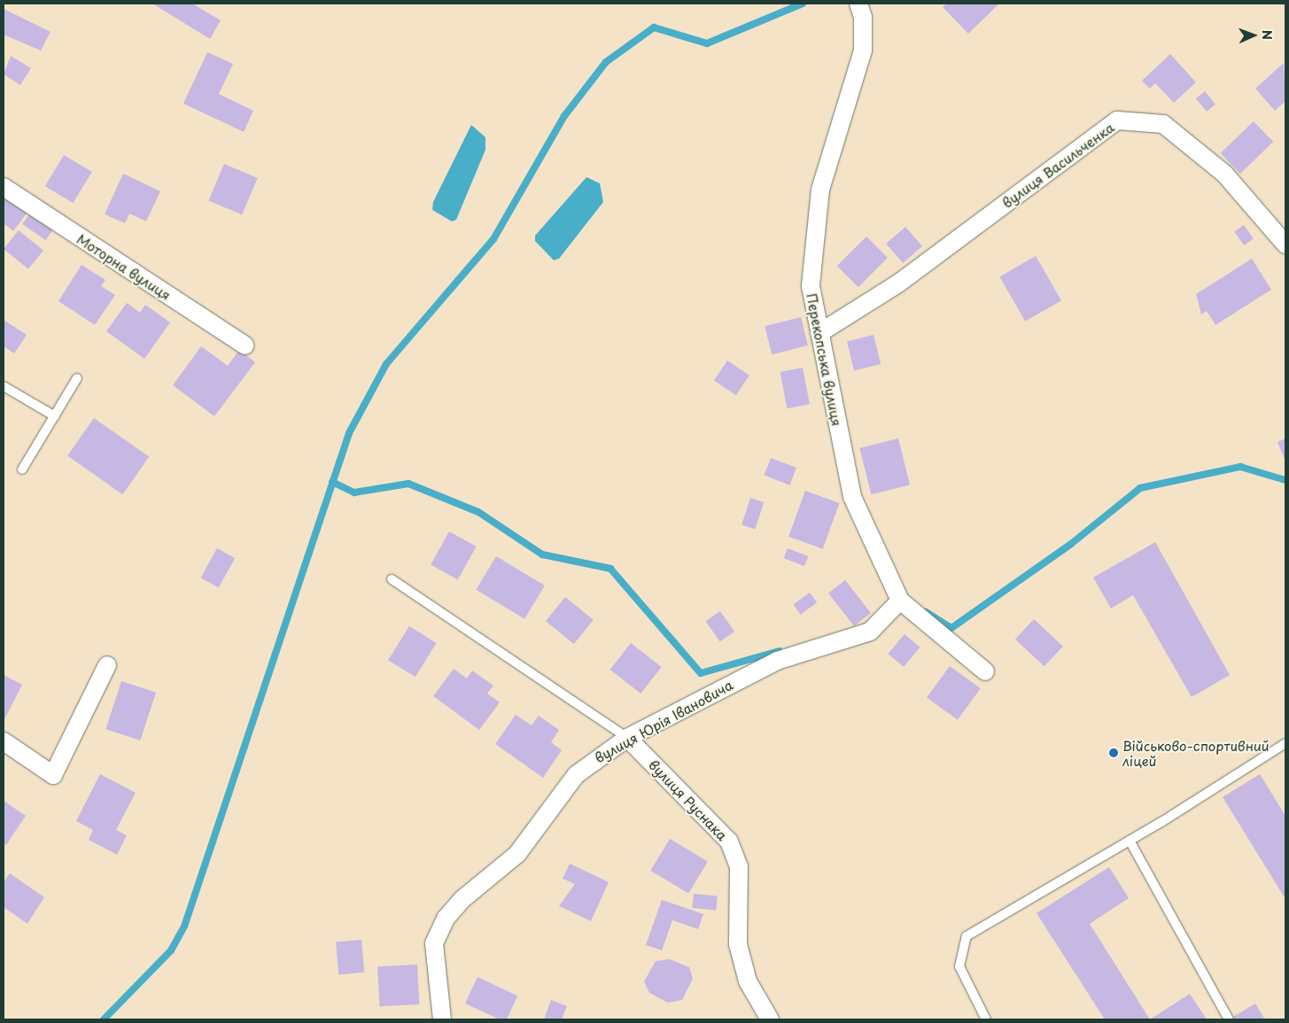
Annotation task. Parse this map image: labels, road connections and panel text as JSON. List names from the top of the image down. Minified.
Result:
{"streets":{"street":["вулиця Васильченка","Моторна вулиця","Перекопська вулиця","вулиця Юрія Івановича","вулиця Руснака"]},"crossings":[["вулиця Васильченка","Перекопська вулиця"],["Перекопська вулиця","вулиця Юрія Івановича"],["вулиця Юрія Івановича","вулиця Руснака"]],"places":["Військово-спортивний ліцей"],"north":"right"}
